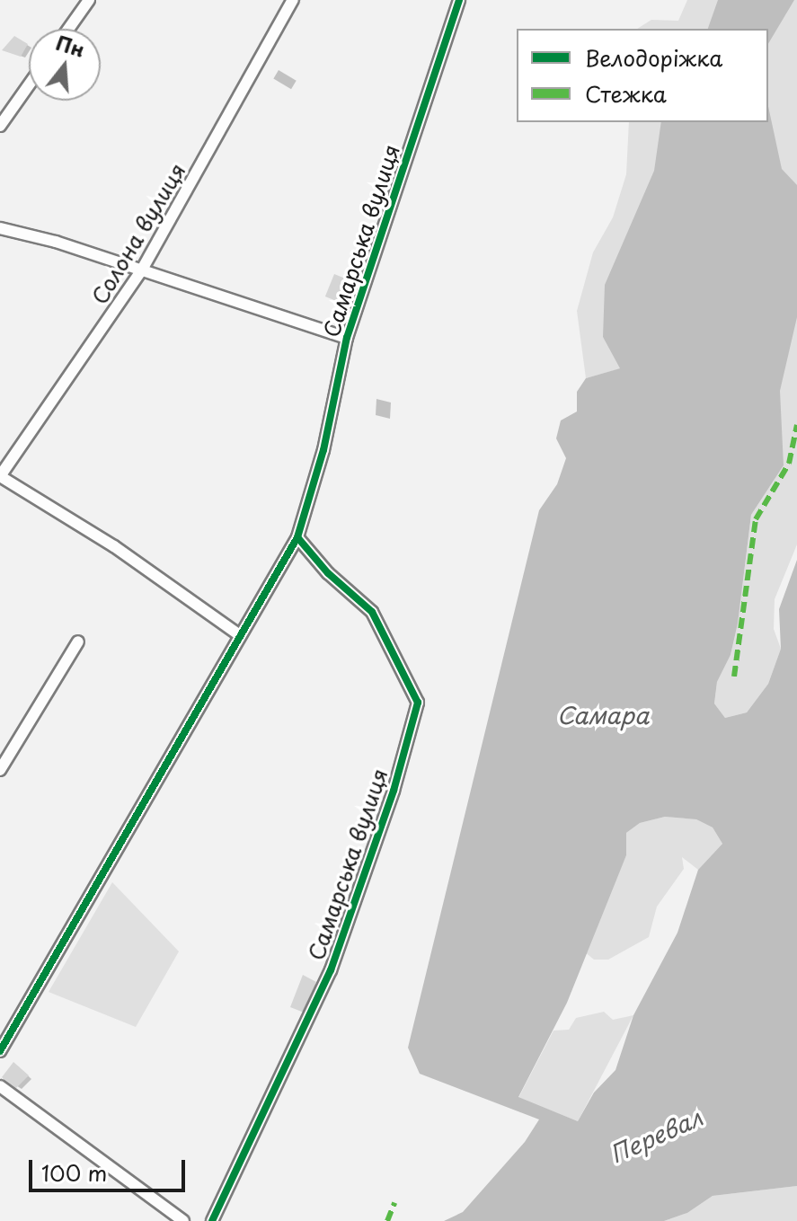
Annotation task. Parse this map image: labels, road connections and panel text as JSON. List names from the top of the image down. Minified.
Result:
{"streets":{"street":["Солона вулиця","Самарська вулиця"]},"water":["Самара","Перевал"],"legend":["Велодоріжка","Стежка"],"scale_bar":"100 m","north":"top"}
